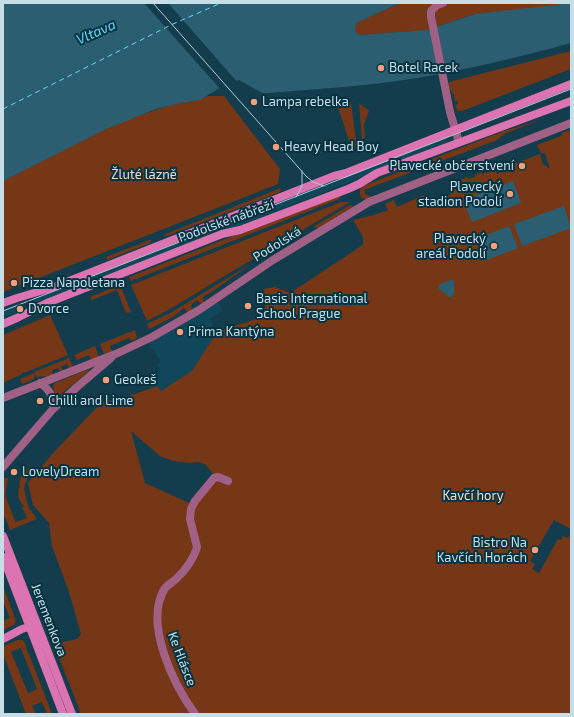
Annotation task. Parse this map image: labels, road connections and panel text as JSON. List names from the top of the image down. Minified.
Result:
{"streets":{"main road":["Podolské nábřeží","Jeremenkova"],"street":["Podolská","Ke Hlásce"]},"water":["Vltava"],"parks":["Žluté lázně","Kavčí hory"],"places":["Botel Racek","Lampa rebelka","Heavy Head Boy","Plavecké občerstvení","Plavecký stadion Podolí","Plavecký areál Podolí","Pizza Napoletana","Basis International School Prague","Dvorce","Prima Kantýna","Geokeš","Chilli and Lime","LovelyDream","Bistro Na Kavčích Horách"]}
